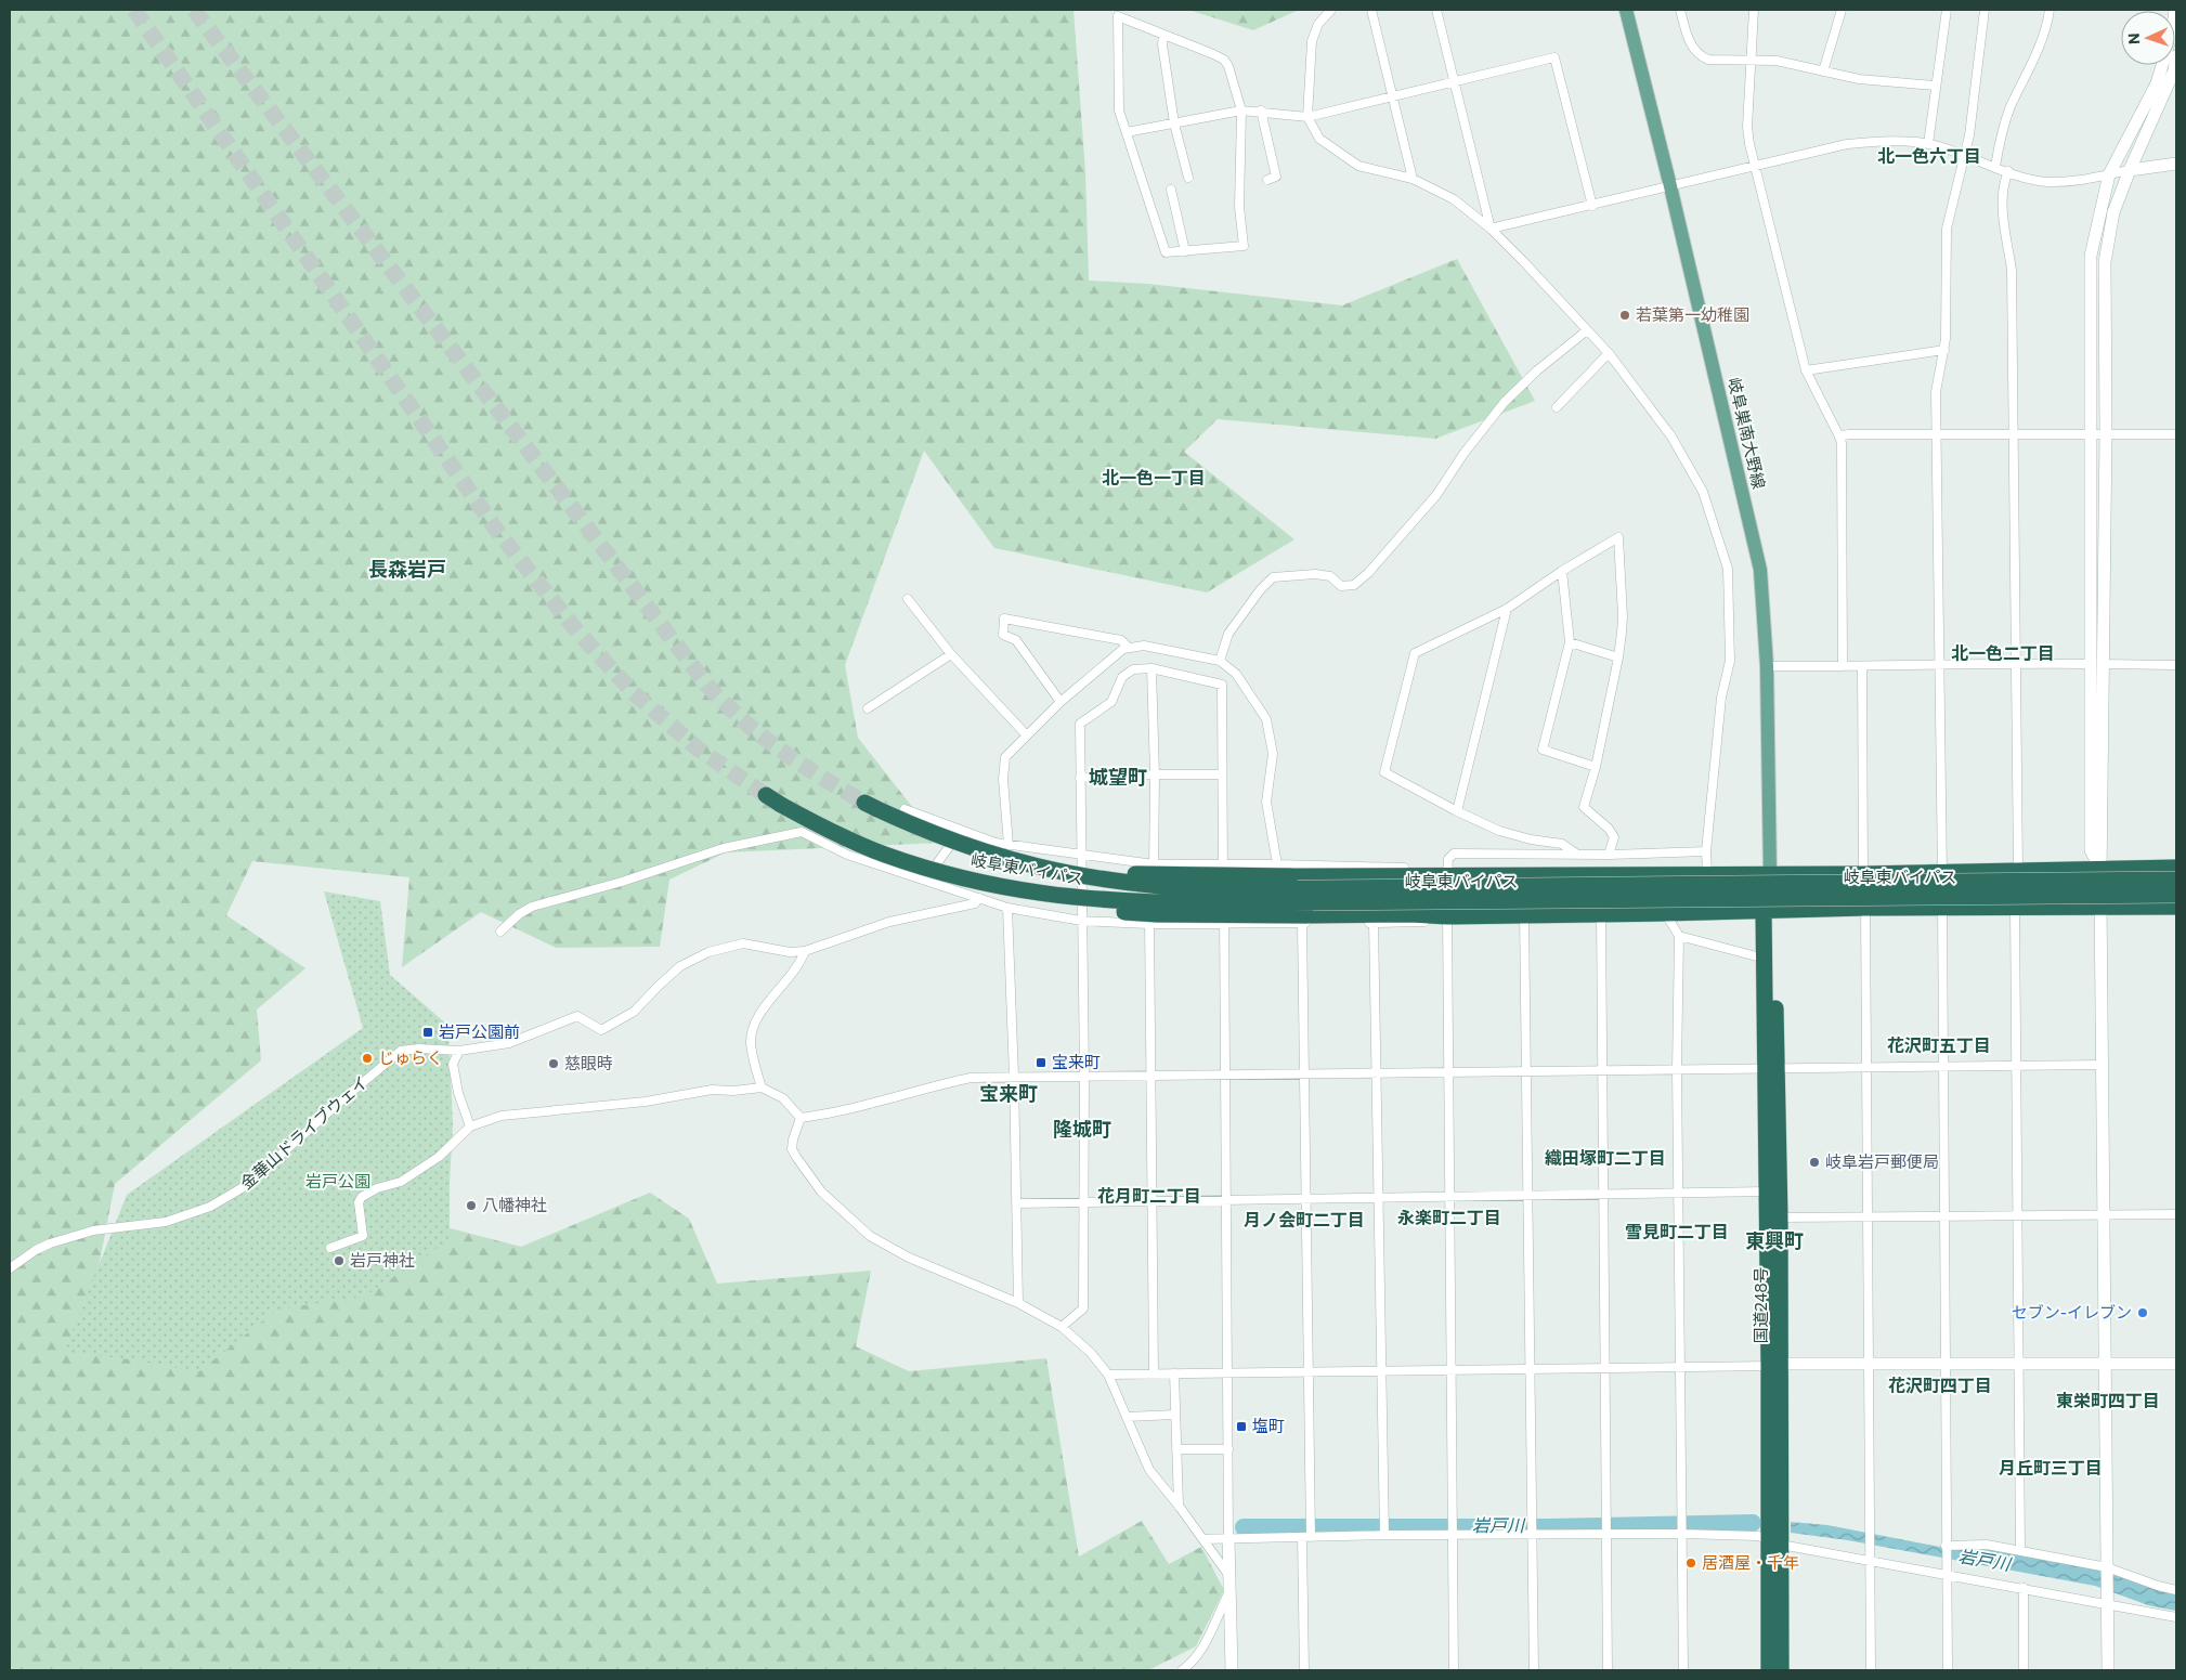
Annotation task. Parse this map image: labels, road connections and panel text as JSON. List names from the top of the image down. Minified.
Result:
{"streets":{"highway":["岐阜東バイパス","国道248号"],"main road":["岐阜巣南大野線"],"street":["金華山ドライブウェイ"]},"districts":["北一色六丁目","北一色一丁目","長森岩戸","北一色二丁目","城望町","花沢町五丁目","宝来町","隆城町","織田塚町二丁目","花月町二丁目","永楽町二丁目","月ノ会町二丁目","雪見町二丁目","東興町","花沢町四丁目","東栄町四丁目","月丘町三丁目"],"water":["岩戸川"],"parks":["岩戸公園"],"places":{"other":["若葉第一幼稚園","じゅらく","慈眼時","岐阜岩戸郵便局","八幡神社","岩戸神社","セブン-イレブン","居酒屋・千年"],"transit":["岩戸公園前","宝来町","塩町"]},"north":"left"}
